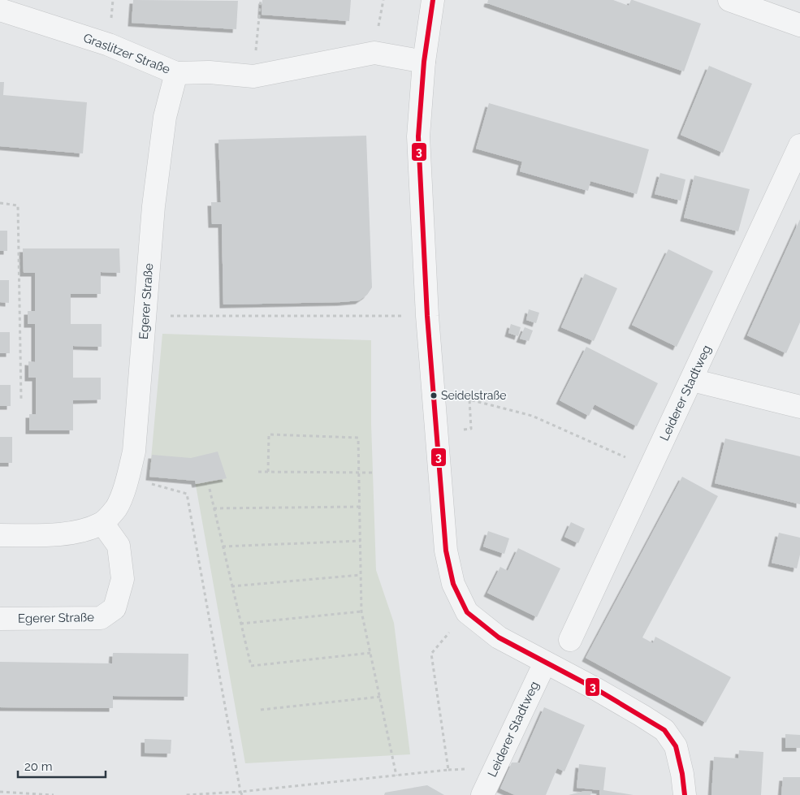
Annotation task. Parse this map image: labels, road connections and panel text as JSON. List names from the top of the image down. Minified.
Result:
{"streets":{"street":["Graslitzer Straße","Egerer Straße","Leiderer Stadtweg"]},"crossings":[["Graslitzer Straße","Egerer Straße"]],"places":["Seidelstraße"],"lines":["transit line 3"],"scale_bar":"20 m"}
